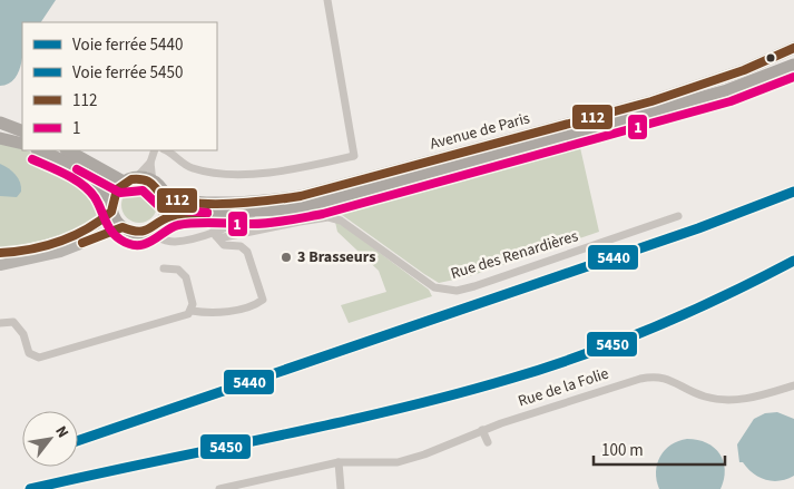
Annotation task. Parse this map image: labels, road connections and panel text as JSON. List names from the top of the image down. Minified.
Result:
{"streets":{"main road":["Avenue de Paris"],"street":["Rue des Renardières","Rue de la Folie"]},"crossings":[["Avenue de Paris","Rue des Renardières"]],"places":["3 Brasseurs"],"lines":["transit line 112","transit line 1","rail line 5440","rail line 5450"],"legend":["Voie ferrée 5440","Voie ferrée 5450","112","1"],"scale_bar":"100 m","north":"top right"}
